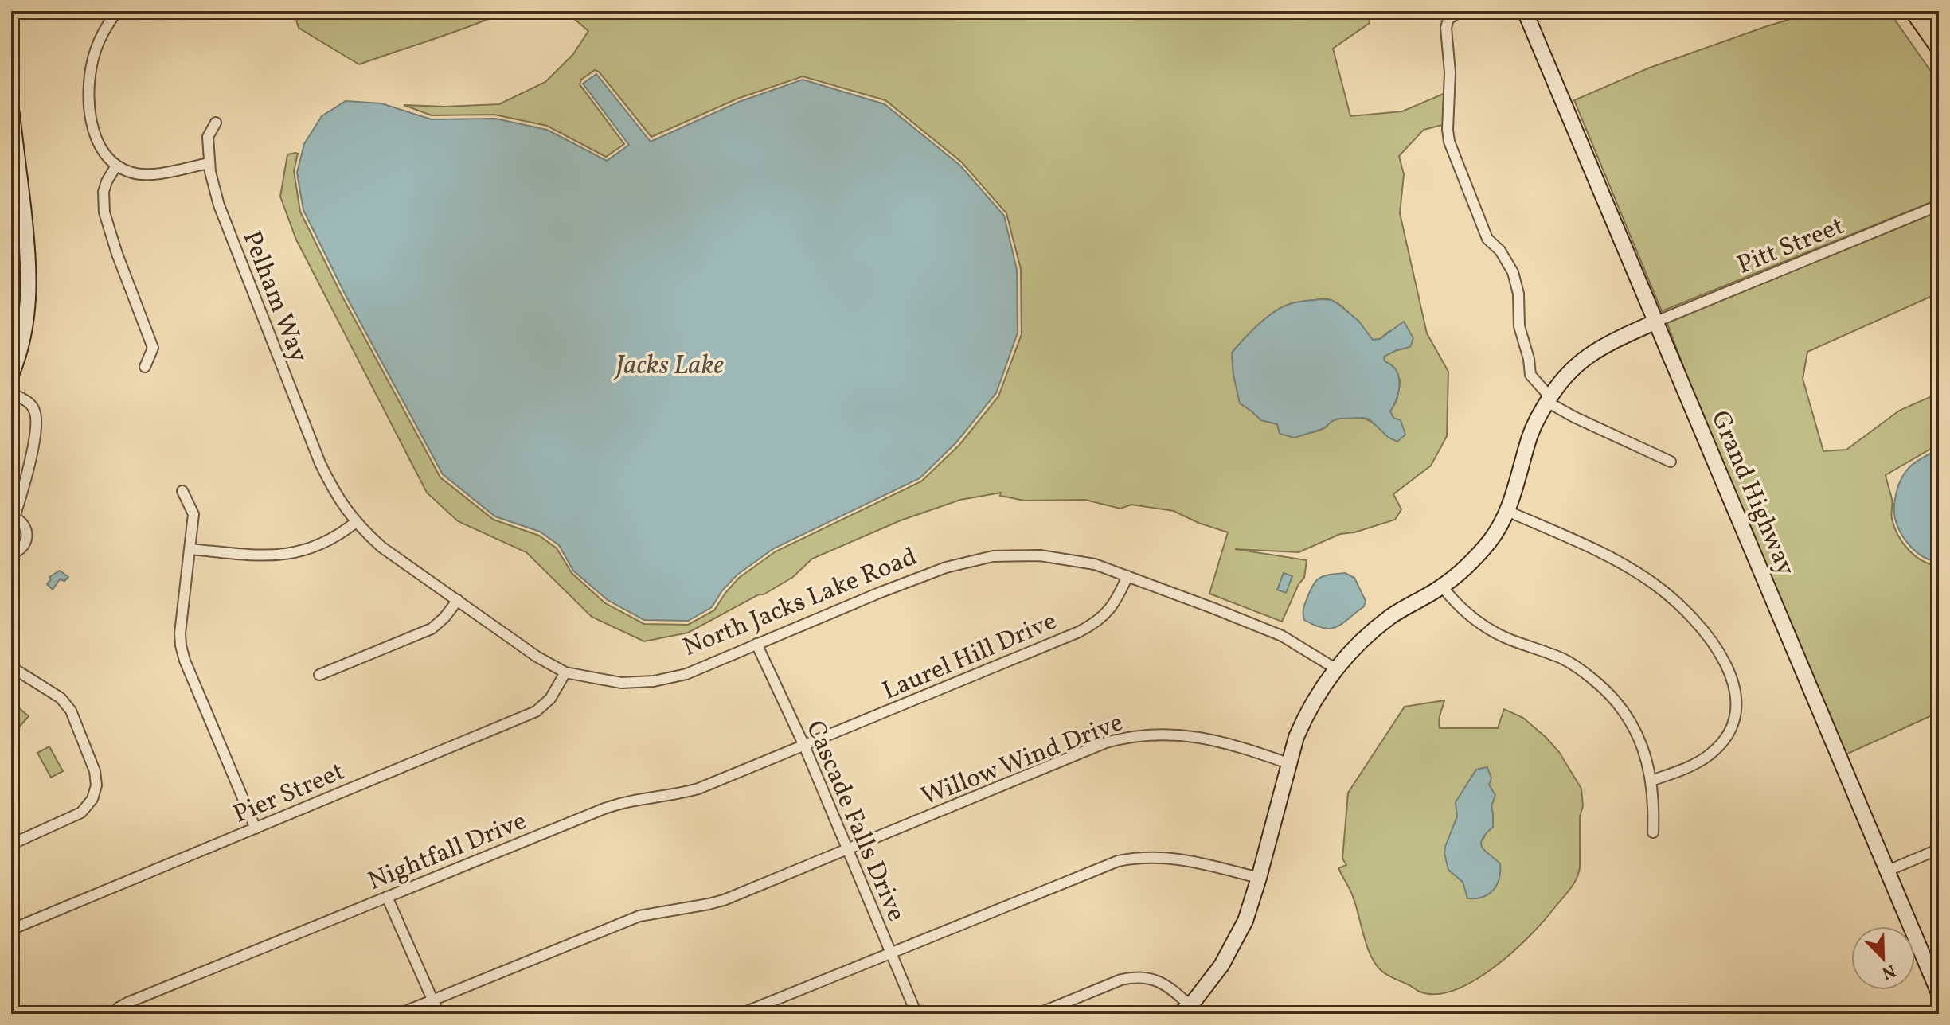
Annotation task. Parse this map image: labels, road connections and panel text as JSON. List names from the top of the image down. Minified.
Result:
{"streets":{"street":["Pitt Street","Pelham Way","Grand Highway","North Jacks Lake Road","Laurel Hill Drive","Willow Wind Drive","Pier Street","Cascade Falls Drive","Nightfall Drive"]},"crossings":[["Pitt Street","Grand Highway"],["Pelham Way","North Jacks Lake Road"],["North Jacks Lake Road","Laurel Hill Drive"],["North Jacks Lake Road","Pier Street"],["North Jacks Lake Road","Cascade Falls Drive"],["Laurel Hill Drive","Cascade Falls Drive"],["Laurel Hill Drive","Nightfall Drive"],["Willow Wind Drive","Cascade Falls Drive"],["Cascade Falls Drive","Nightfall Drive"]],"water":["Jacks Lake"],"north":"bottom right"}
